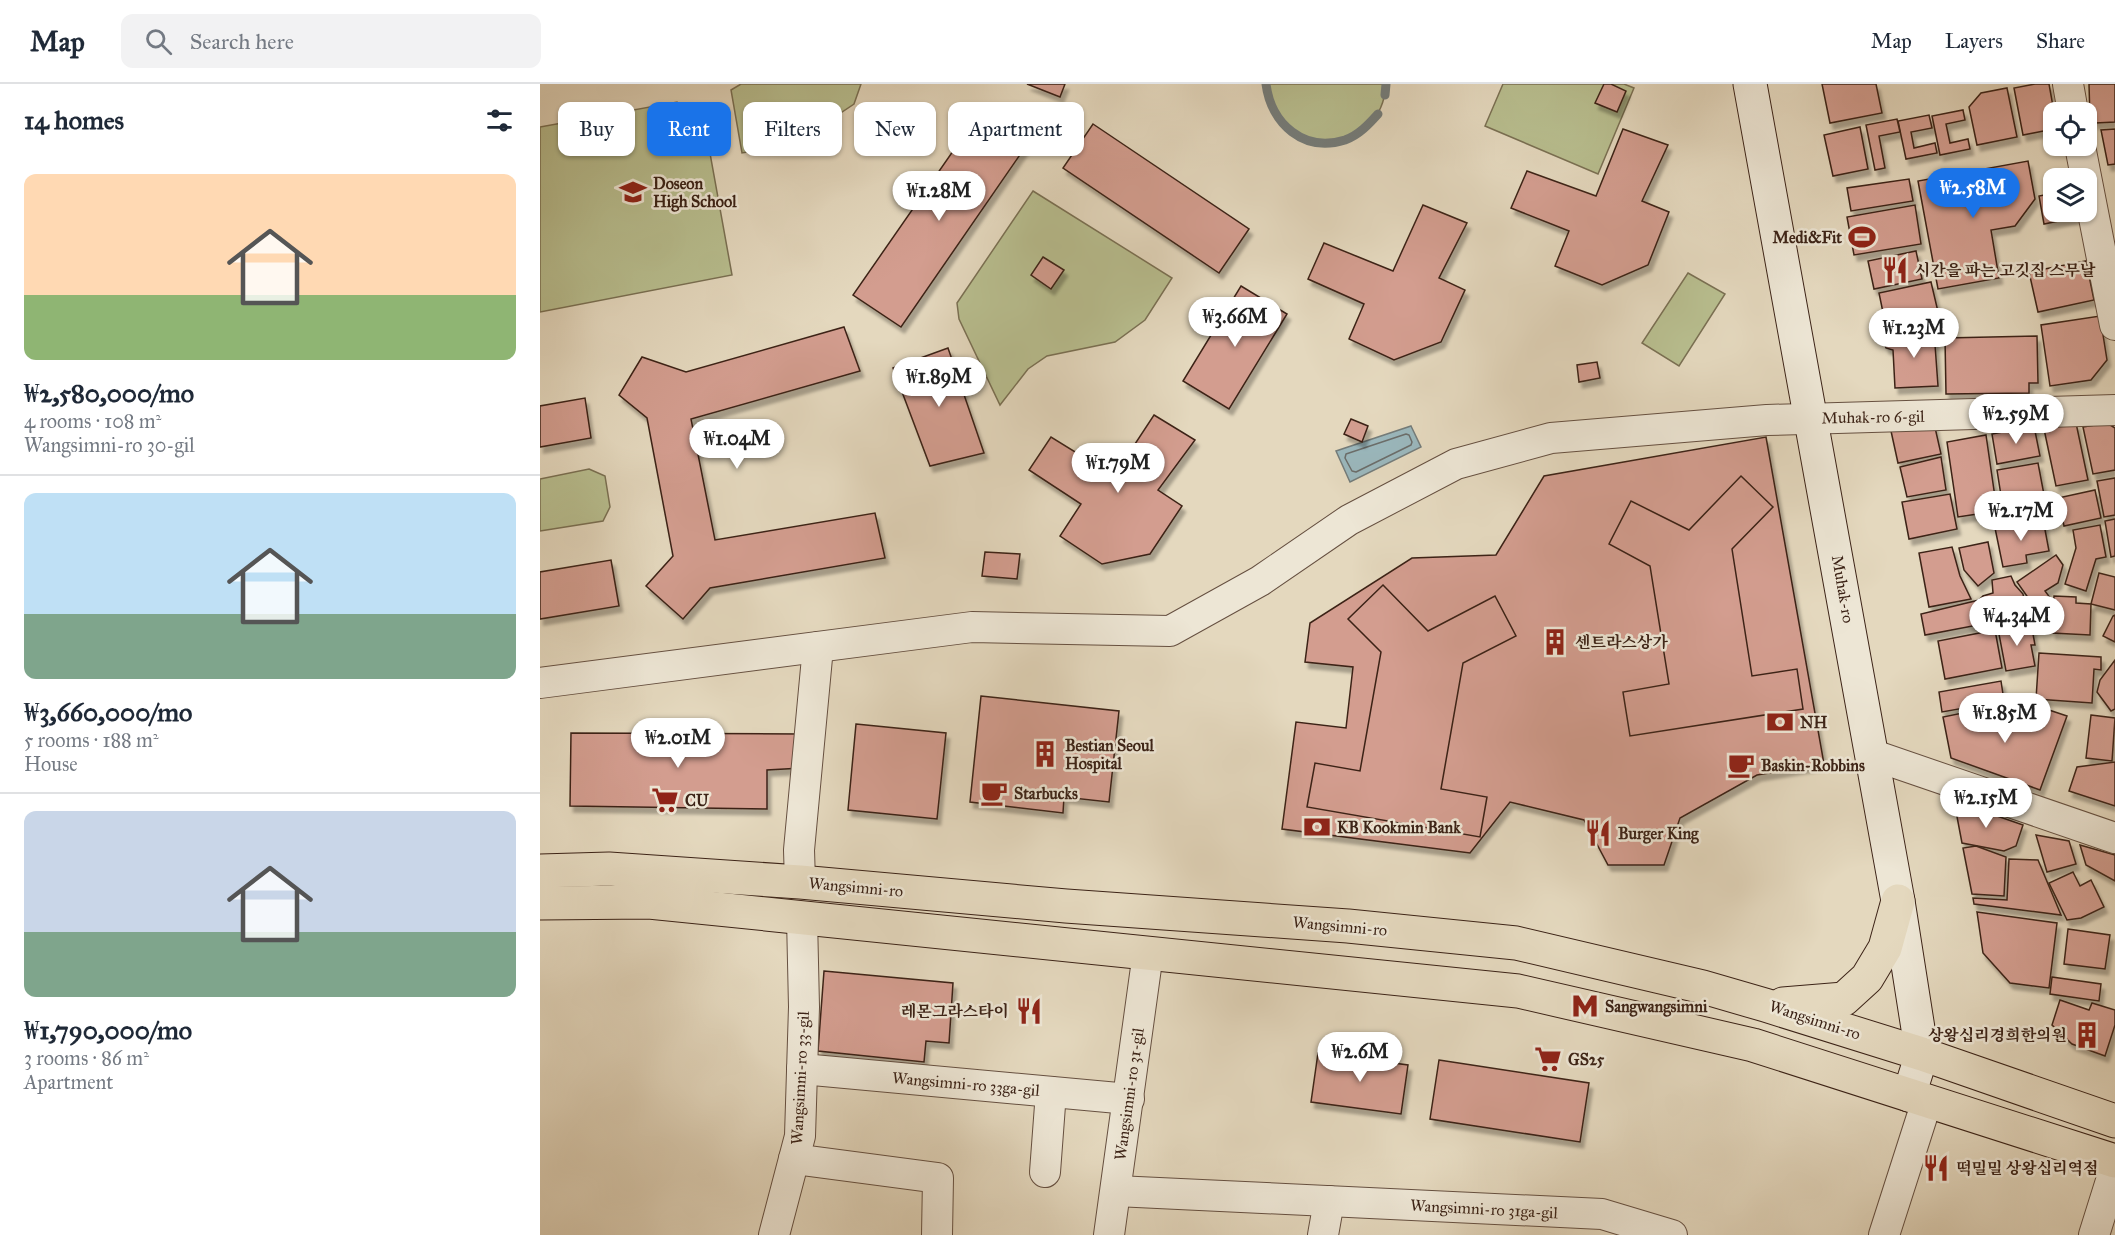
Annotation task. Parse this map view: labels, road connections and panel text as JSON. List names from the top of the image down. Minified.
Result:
{"streets":{"main road":["Muhak-ro","Wangsimni-ro"],"street":["Muhak-ro 6-gil","Wangsimni-ro 33-gil","Wangsimni-ro 33ga-gil","Wangsimni-ro 31-gil","Wangsimni-ro 31ga-gil"]},"crossings":[["Muhak-ro 6-gil","Muhak-ro"],["Muhak-ro","Wangsimni-ro"],["Wangsimni-ro 33-gil","Wangsimni-ro 33ga-gil"],["Wangsimni-ro 31-gil","Wangsimni-ro 31ga-gil"]],"places":{"school or university":["Doseon High School"],"sports":["Medi&Fit"],"restaurant":["시간을 파는 고깃집 스무날","Burger King","레몬그라스타이","떡밀밀 상왕십리역점"],"building":["센트라스상가","Bestian Seoul Hospital","상왕십리경희한의원"],"bank":["NH","KB Kookmin Bank"],"cafe":["Baskin-Robbins","Starbucks"],"supermarket":["CU","GS25"],"metro station":["Sangwangsimni"]},"page":{"header":"Map","search":"Search here","nav":["Map","Layers","Share"],"heading":"14 homes","chip":["Buy","Rent","Filters","New","Apartment"],"list":[{"name":"₩2,580,000/mo","note":"4 rooms · 108 m² · Wangsimni-ro 30-gil"},{"name":"₩3,660,000/mo","note":"5 rooms · 188 m² · House"},{"name":"₩1,790,000/mo","note":"3 rooms · 86 m² · Apartment"}],"price":["₩2.58M","₩1.28M","₩3.66M","₩1.23M","₩1.89M","₩2.59M","₩1.04M","₩1.79M","₩2.17M","₩4.34M","₩1.85M","₩2.01M","₩2.15M","₩2.6M"]}}
